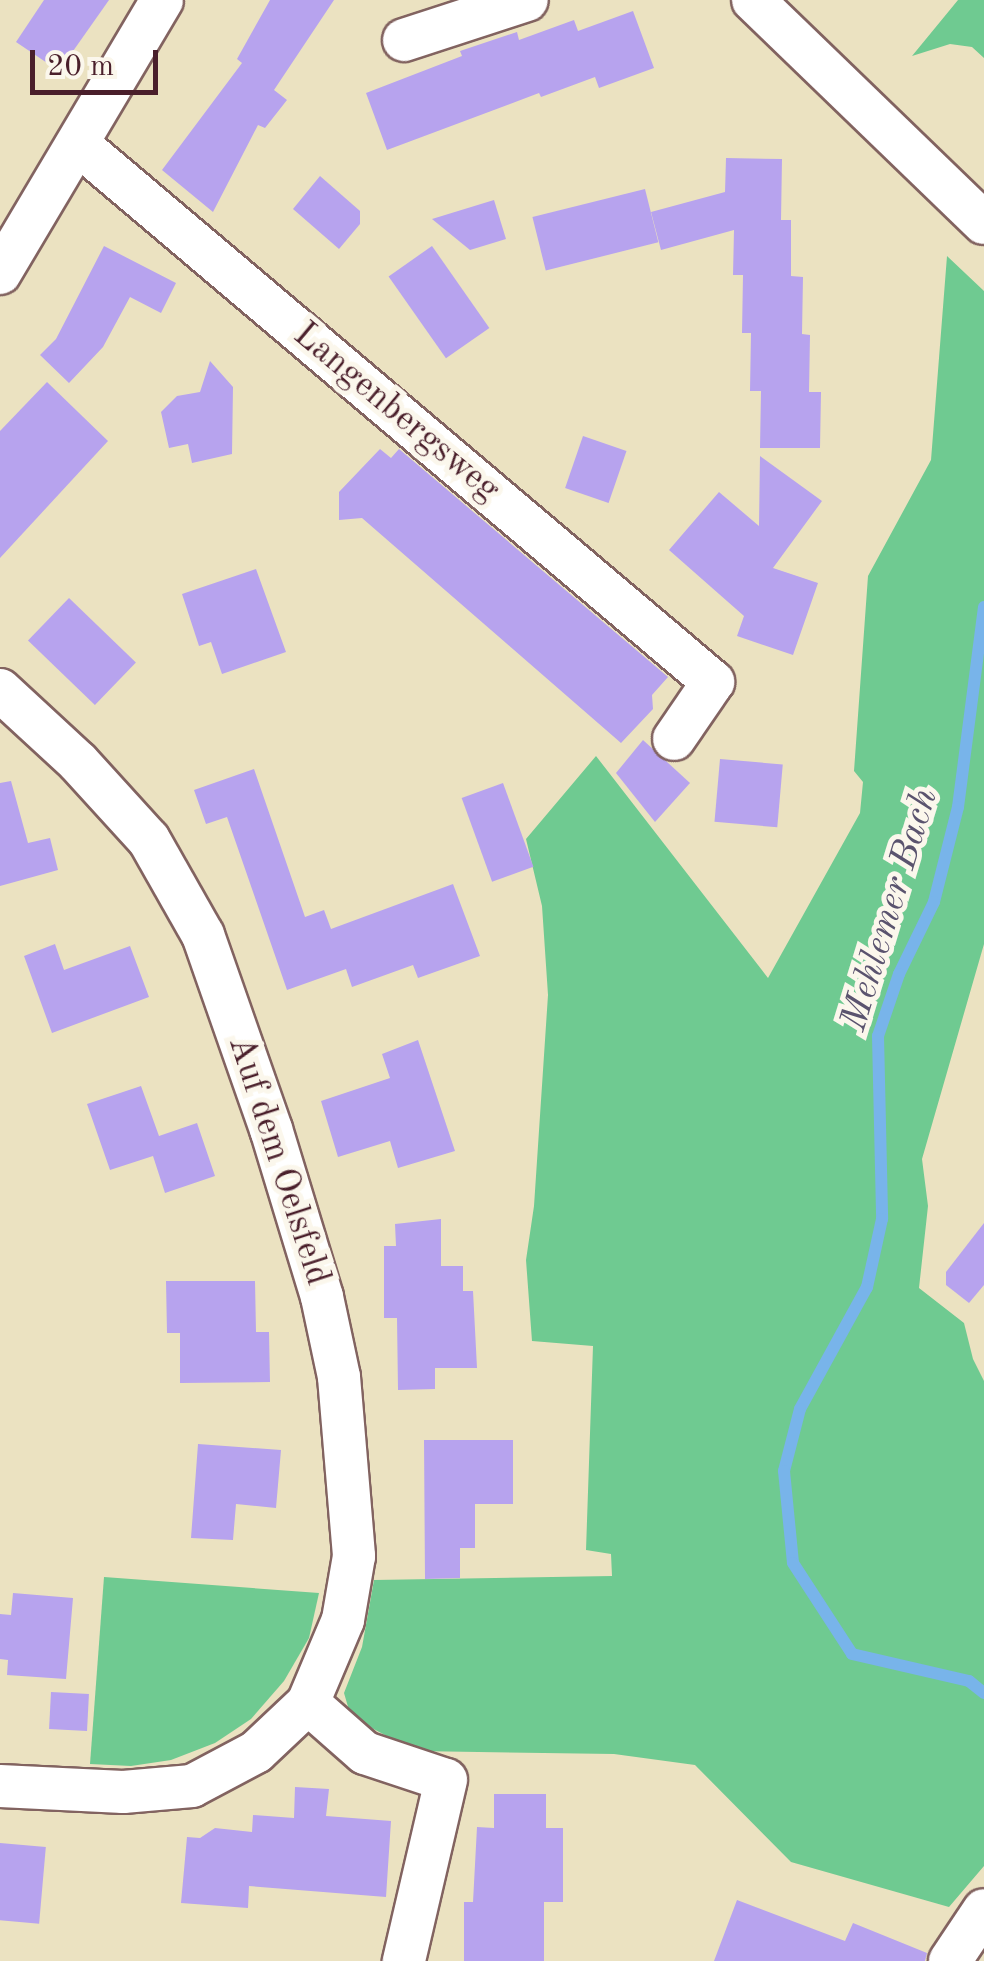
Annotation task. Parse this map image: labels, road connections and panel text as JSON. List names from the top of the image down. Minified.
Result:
{"streets":{"street":["Langenbergsweg","Auf dem Oelsfeld"]},"water":["Mehlemer Bach"],"scale_bar":"20 m"}
